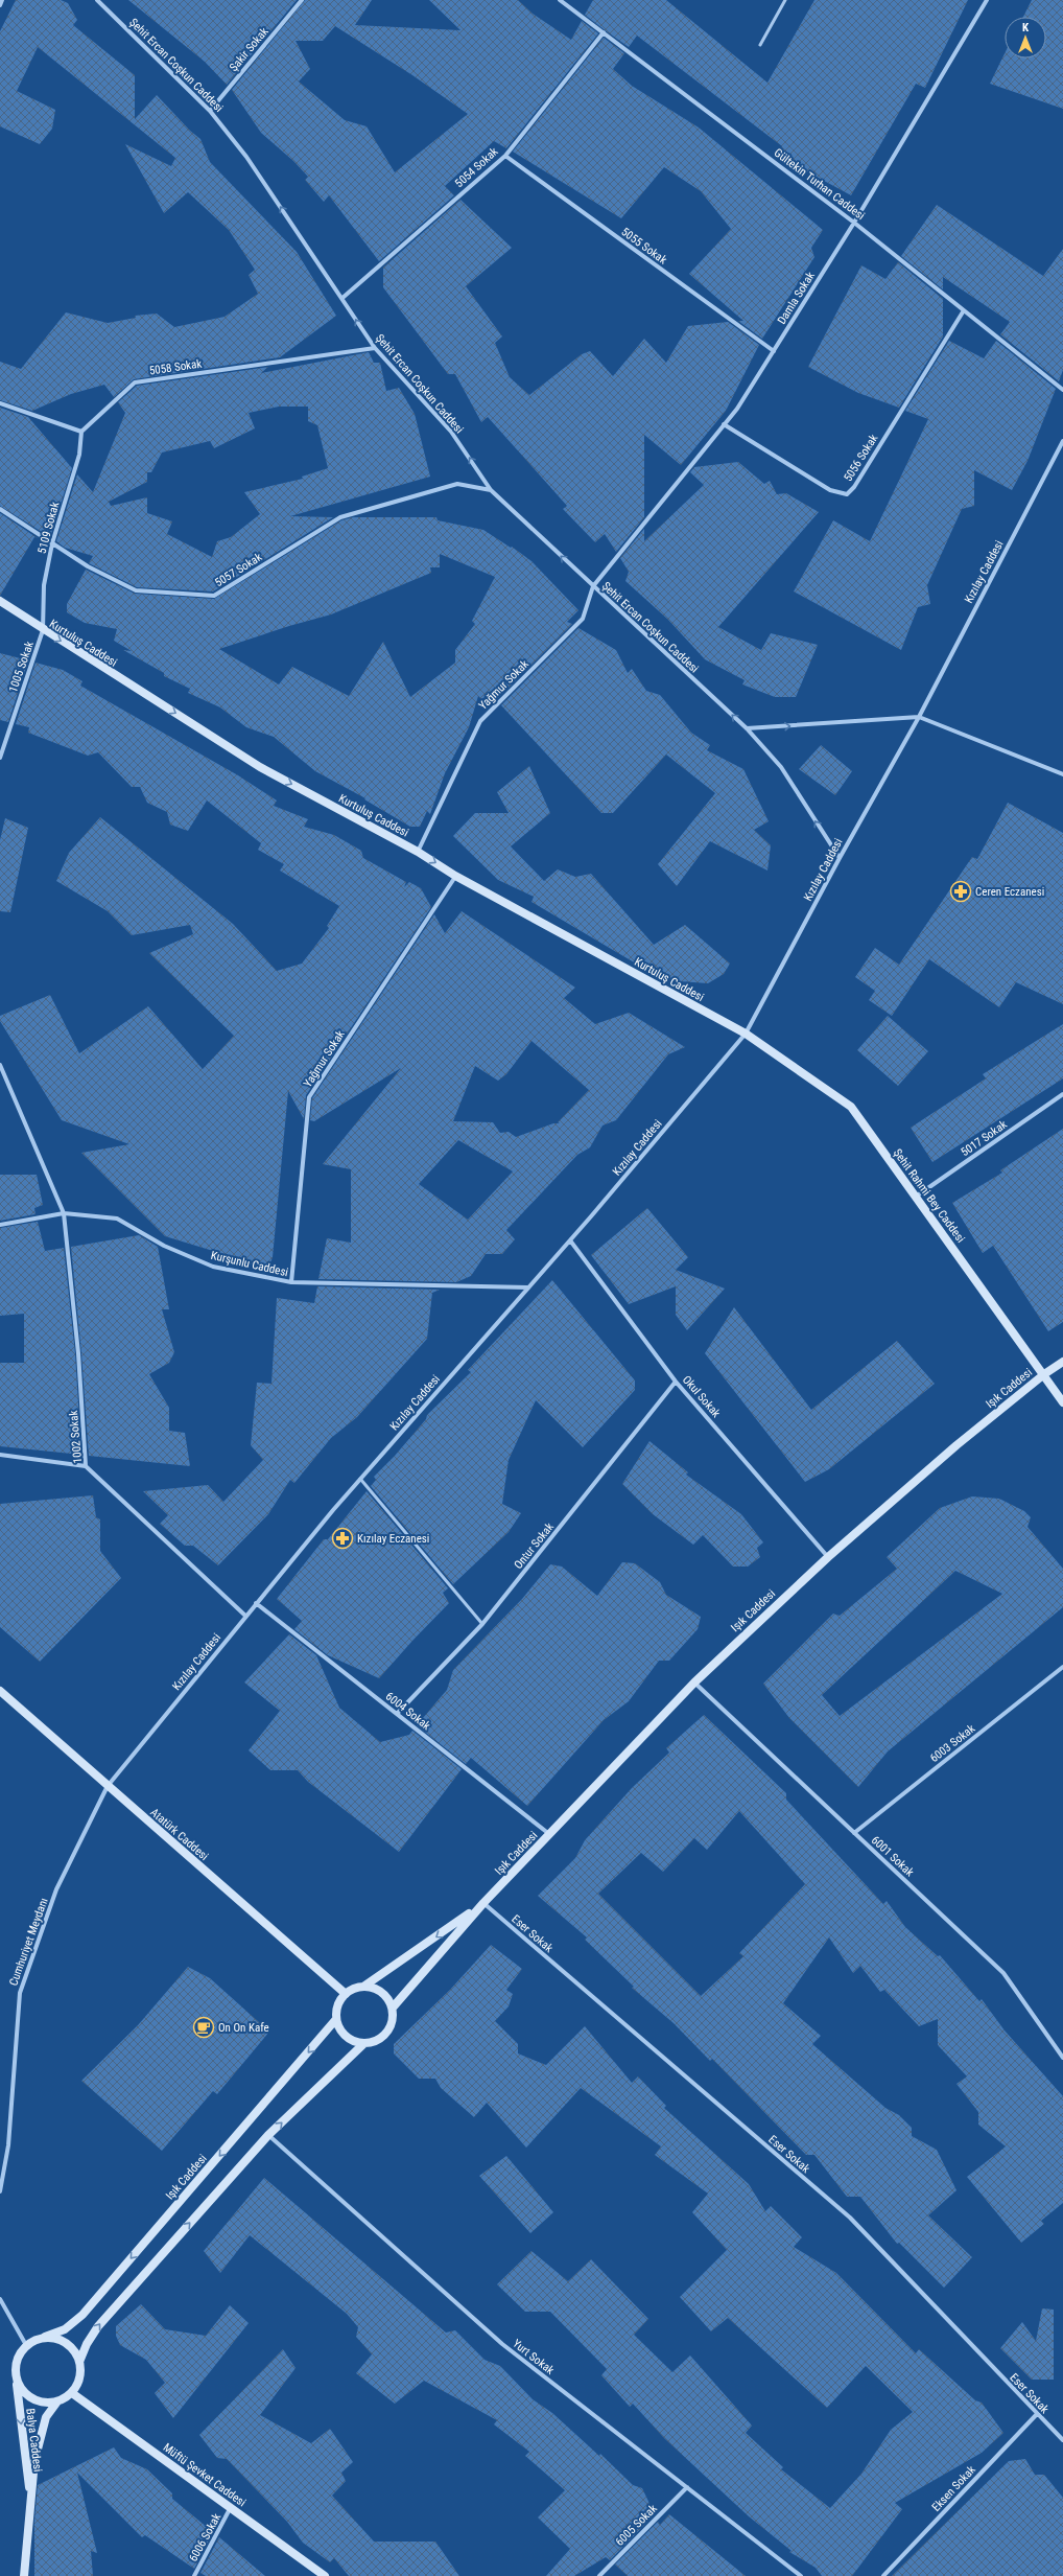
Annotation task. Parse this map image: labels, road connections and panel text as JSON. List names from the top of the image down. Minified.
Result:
{"streets":{"main road":["Kurtuluş Caddesi","Şehit Rahmi Bey Caddesi","Işık Caddesi","Atatürk Caddesi","Balya Caddesi","Müftü Şevket Caddesi"],"street":["Şakir Sokak","Şehit Ercan Coşkun Caddesi","5054 Sokak","Gültekin Turhan Caddesi","5055 Sokak","Damla Sokak","5058 Sokak","5056 Sokak","5109 Sokak","5057 Sokak","Kızılay Caddesi","1005 Sokak","Yağmur Sokak","5017 Sokak","Kurşunlu Caddesi","Okul Sokak","1002 Sokak","Ontur Sokak","6004 Sokak","6003 Sokak","6001 Sokak","Eser Sokak","Cumhuriyet Meydanı","Yurt Sokak","Eksen Sokak","6005 Sokak","6006 Sokak"]},"crossings":[["Şakir Sokak","Şehit Ercan Coşkun Caddesi"],["Şehit Ercan Coşkun Caddesi","5054 Sokak"],["Şehit Ercan Coşkun Caddesi","Damla Sokak"],["Şehit Ercan Coşkun Caddesi","5058 Sokak"],["Şehit Ercan Coşkun Caddesi","5057 Sokak"],["Şehit Ercan Coşkun Caddesi","Kızılay Caddesi"],["Şehit Ercan Coşkun Caddesi","Yağmur Sokak"],["5054 Sokak","Gültekin Turhan Caddesi"],["5054 Sokak","5055 Sokak"],["Gültekin Turhan Caddesi","Damla Sokak"],["Gültekin Turhan Caddesi","5056 Sokak"],["5055 Sokak","Damla Sokak"],["Damla Sokak","5056 Sokak"],["Damla Sokak","Yağmur Sokak"],["5058 Sokak","5109 Sokak"],["5109 Sokak","5057 Sokak"],["5109 Sokak","Kurtuluş Caddesi"],["5109 Sokak","1005 Sokak"],["Kızılay Caddesi","Kurtuluş Caddesi"],["Kızılay Caddesi","Şehit Rahmi Bey Caddesi"],["Kızılay Caddesi","Kurşunlu Caddesi"],["Kızılay Caddesi","Okul Sokak"],["Kızılay Caddesi","1002 Sokak"],["Kızılay Caddesi","6004 Sokak"],["Kızılay Caddesi","Atatürk Caddesi"],["Kızılay Caddesi","Cumhuriyet Meydanı"],["Kurtuluş Caddesi","1005 Sokak"],["Kurtuluş Caddesi","Yağmur Sokak"],["Kurtuluş Caddesi","Şehit Rahmi Bey Caddesi"],["Yağmur Sokak","Kurşunlu Caddesi"],["5017 Sokak","Şehit Rahmi Bey Caddesi"],["Şehit Rahmi Bey Caddesi","Işık Caddesi"],["Kurşunlu Caddesi","1002 Sokak"],["Işık Caddesi","Okul Sokak"],["Işık Caddesi","6004 Sokak"],["Işık Caddesi","Atatürk Caddesi"],["Işık Caddesi","6001 Sokak"],["Işık Caddesi","Eser Sokak"],["Işık Caddesi","Balya Caddesi"],["Işık Caddesi","Müftü Şevket Caddesi"],["Okul Sokak","Ontur Sokak"],["Ontur Sokak","6004 Sokak"],["6003 Sokak","6001 Sokak"],["Atatürk Caddesi","Cumhuriyet Meydanı"],["Eser Sokak","Eksen Sokak"],["Yurt Sokak","6005 Sokak"],["Balya Caddesi","Müftü Şevket Caddesi"],["Müftü Şevket Caddesi","6006 Sokak"]],"one_way":["Şehit Ercan Coşkun Caddesi","Kurtuluş Caddesi"],"places":{"pharmacy":["Ceren Eczanesi","Kızılay Eczanesi"],"cafe":["On On Kafe"]},"north":"top"}
